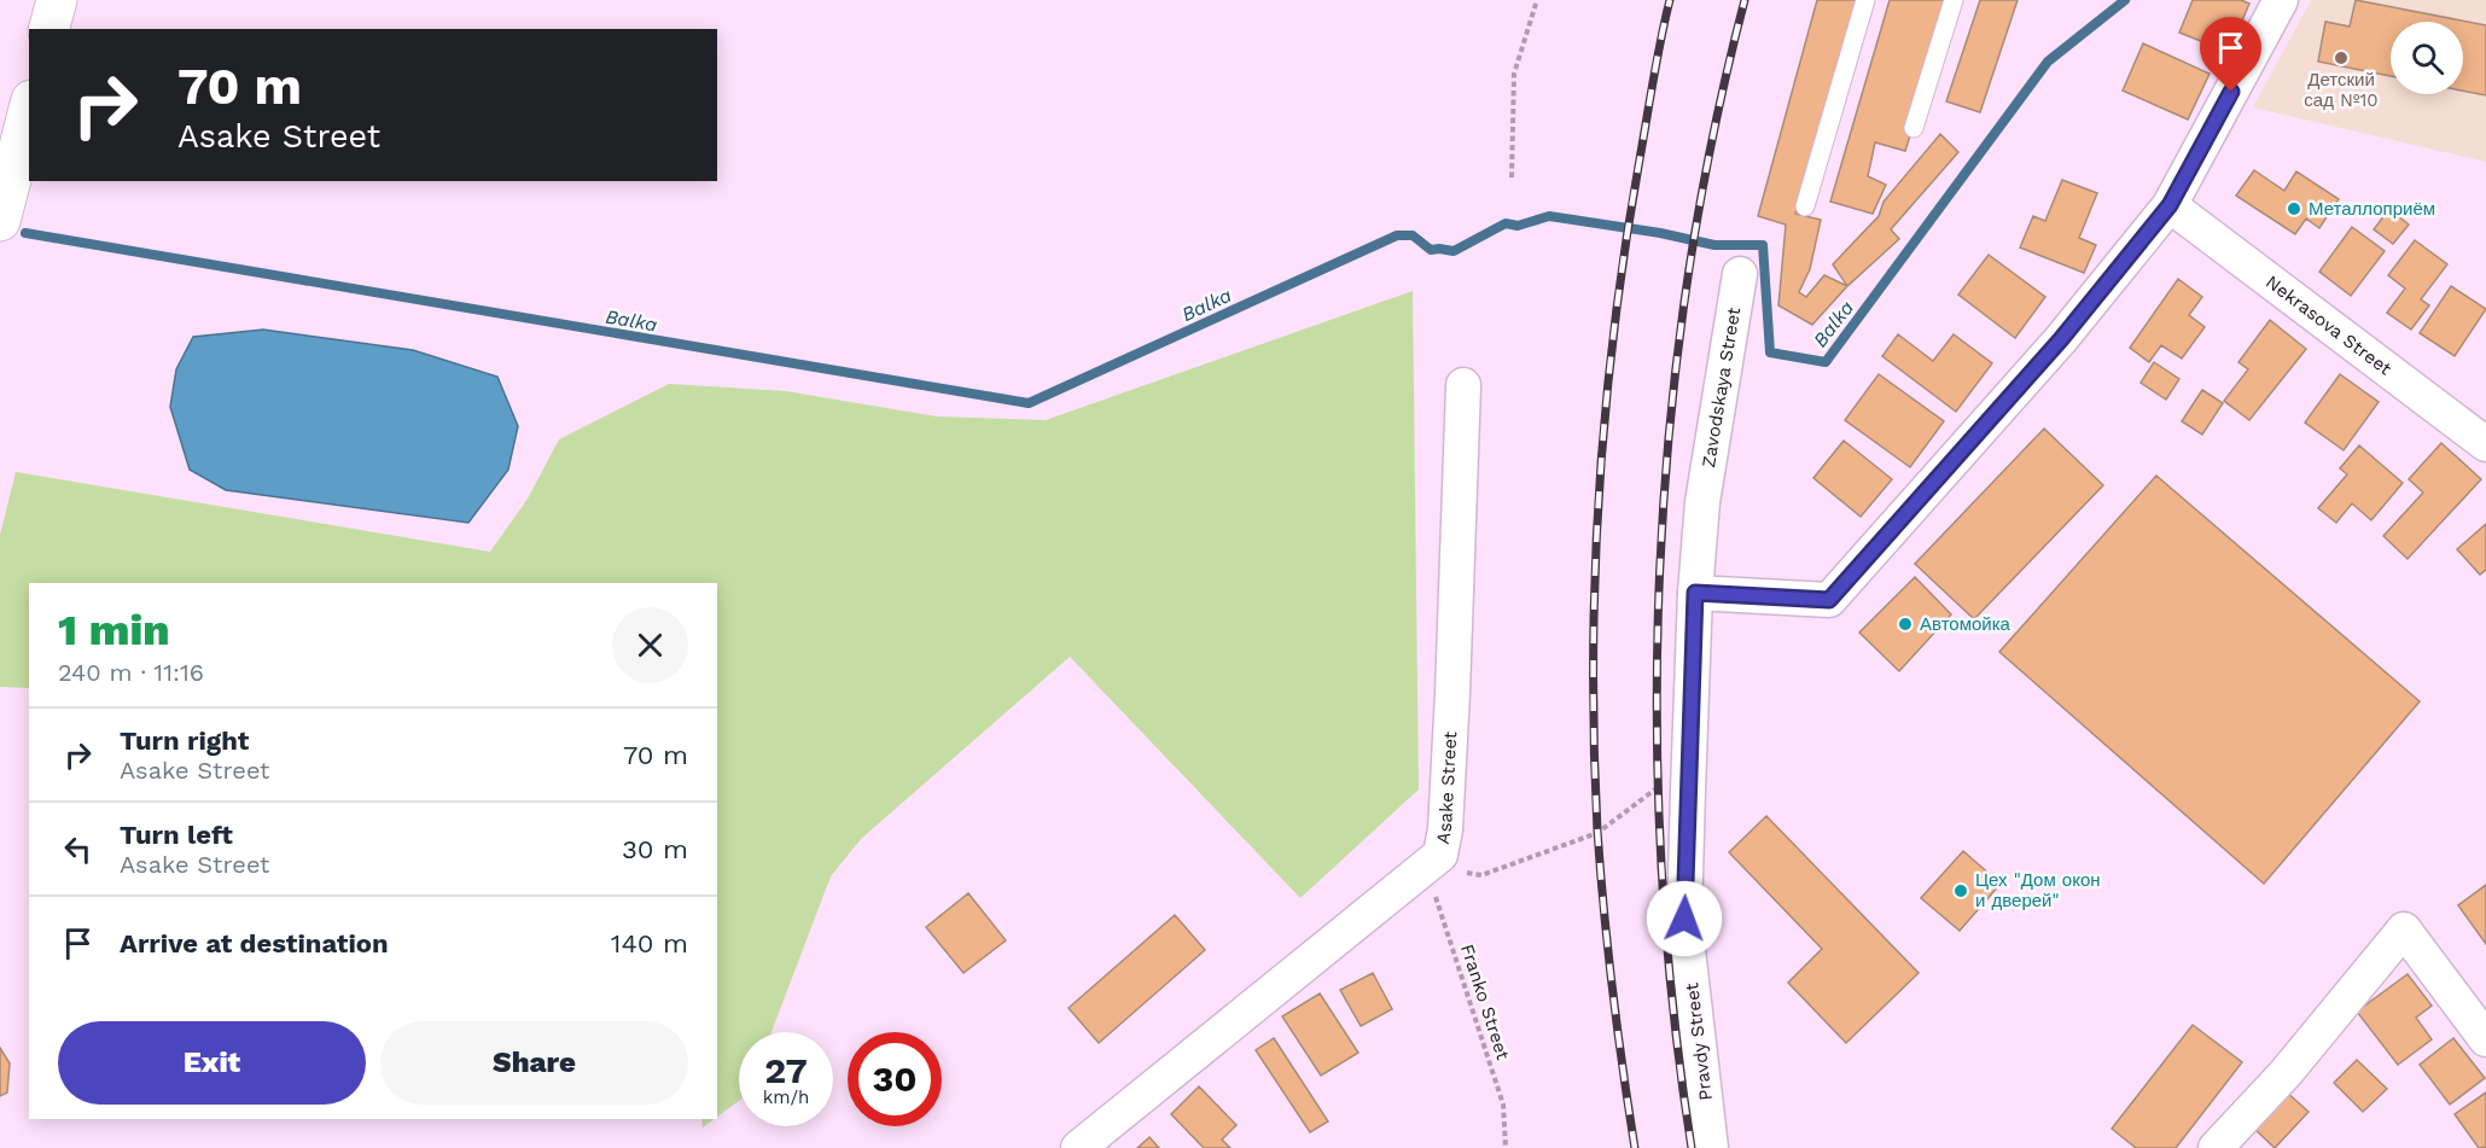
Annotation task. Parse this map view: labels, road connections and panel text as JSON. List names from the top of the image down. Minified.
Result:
{"streets":{"street":["Nekrasova Street","Zavodskaya Street","Asake Street","Pravdy Street"],"path":["Franko Street"]},"crossings":[["Zavodskaya Street","Pravdy Street"],["Asake Street","Franko Street"]],"water":["Balka"],"places":["Детский сад №10","Металлоприём","Автомойка","Цех \"Дом окон и дверей\""],"page":{"turn":["70 m","Asake Street"],"heading":["1 min","240 m · 11:16"],"list":[{"name":"Turn right","note":"Asake Street","value":"70 m"},{"name":"Turn left","note":"Asake Street","value":"30 m"},{"name":"Arrive at destination","value":"140 m"}],"buttons":["Exit","Share"],"speed":"27 km/h","limit":"30"}}
